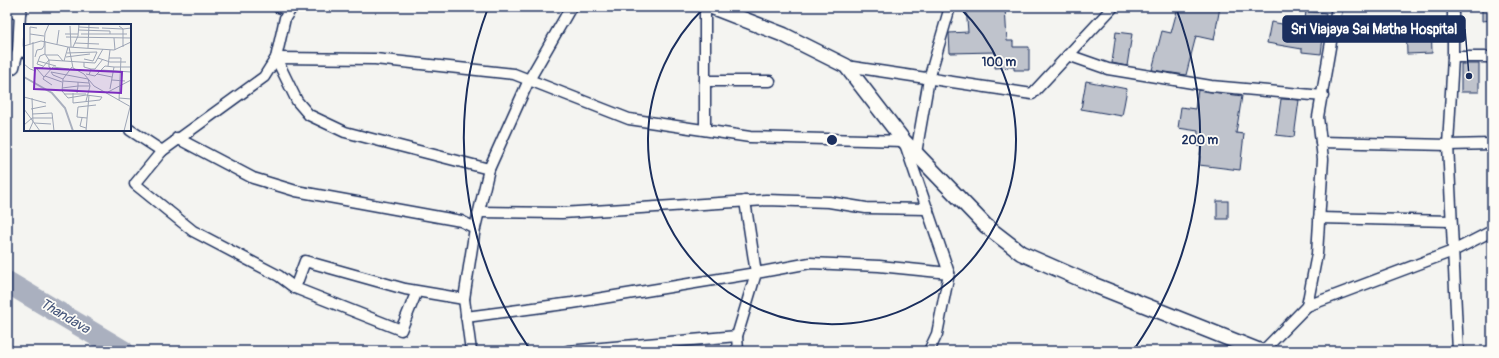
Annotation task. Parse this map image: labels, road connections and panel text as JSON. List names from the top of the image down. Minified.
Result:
{"water":["Thandava"],"places":["Sri Viajaya Sai Matha Hospital"],"rings":["100 m","200 m"]}
